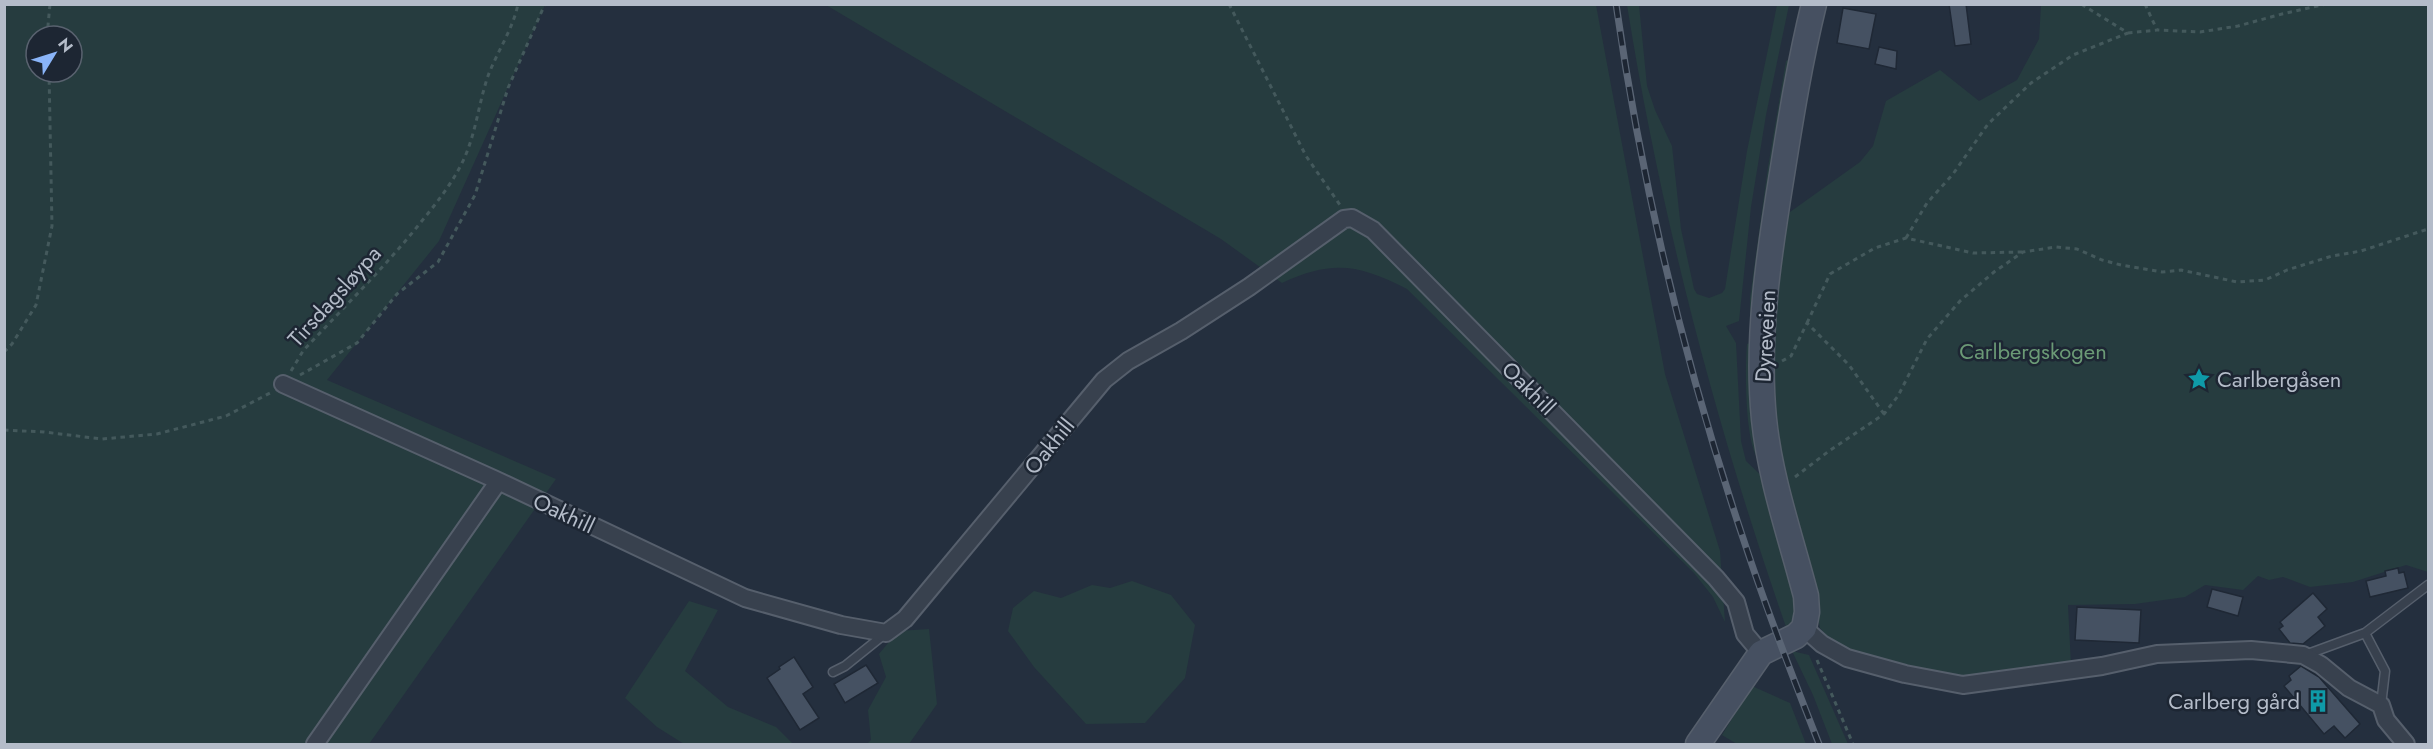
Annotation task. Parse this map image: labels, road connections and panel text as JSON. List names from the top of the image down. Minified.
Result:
{"streets":{"main road":["Dyreveien"],"street":["Oakhill"],"path":["Tirsdagsløypa"]},"crossings":[["Tirsdagsløypa","Oakhill"]],"parks":["Carlbergskogen"],"places":{"place":["Carlbergåsen"],"building":["Carlberg gård"]},"north":"top right"}
